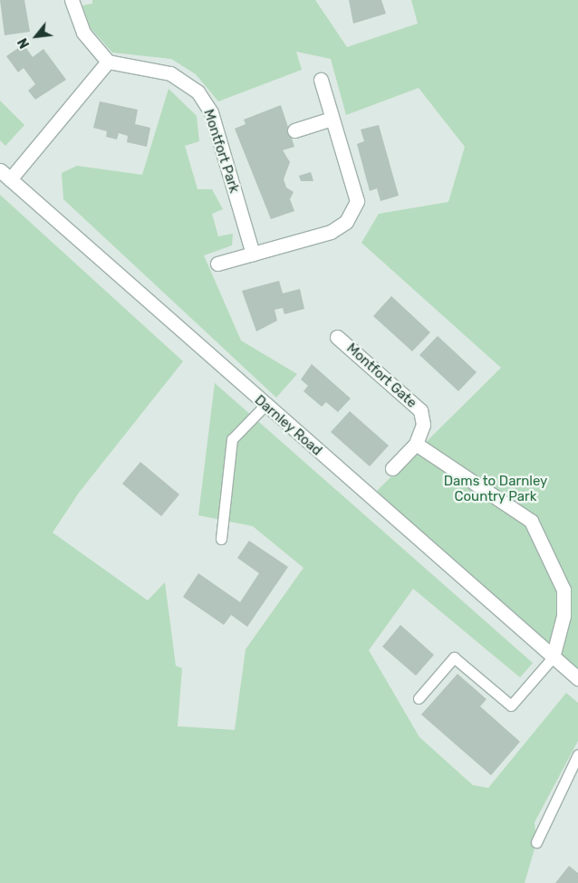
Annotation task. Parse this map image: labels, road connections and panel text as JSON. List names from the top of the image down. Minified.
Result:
{"streets":{"street":["Montfort Park","Montfort Gate","Darnley Road"]},"parks":["Dams to Darnley Country Park"],"north":"bottom left"}
